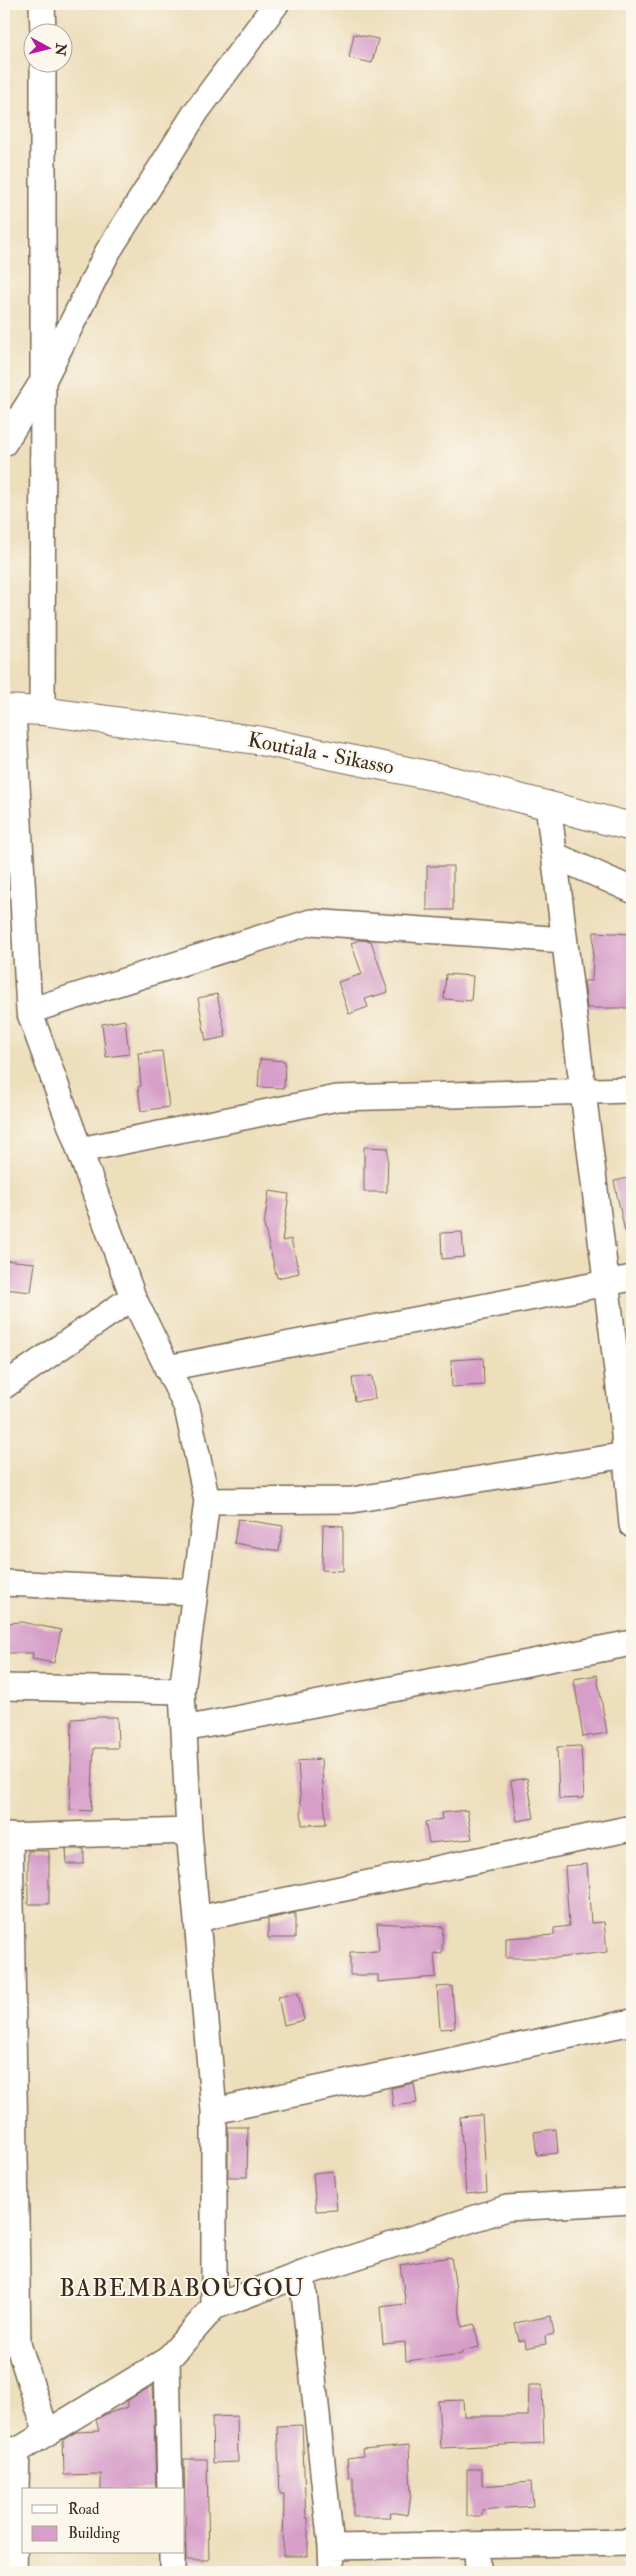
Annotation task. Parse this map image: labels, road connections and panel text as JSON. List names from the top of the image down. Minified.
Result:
{"streets":{"main road":["Koutiala - Sikasso"]},"districts":["BABEMBABOUGOU"],"legend":["Road","Building"],"north":"right"}
